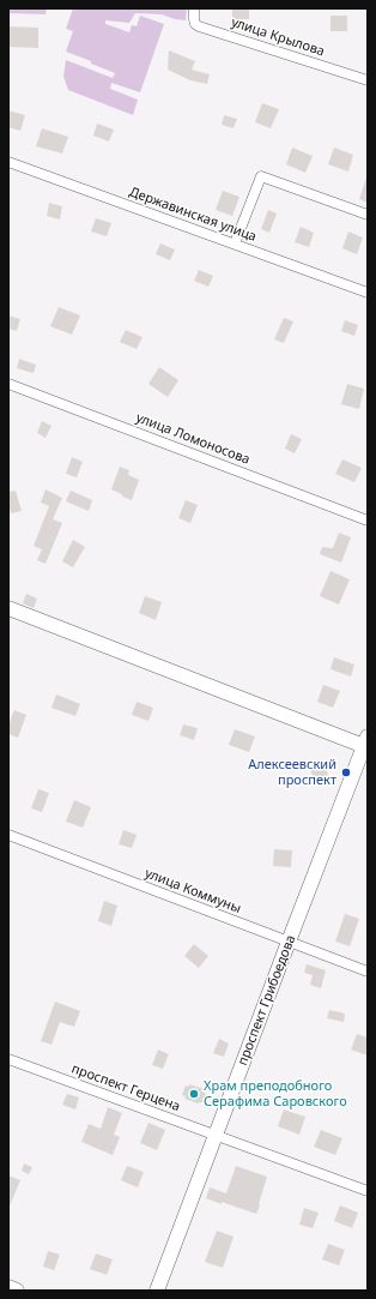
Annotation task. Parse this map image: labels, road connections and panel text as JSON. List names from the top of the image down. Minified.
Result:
{"streets":{"street":["улица Крылова","Державинская улица","улица Ломоносова","улица Коммуны","проспект Грибоедова","проспект Герцена"]},"crossings":[["улица Коммуны","проспект Грибоедова"],["проспект Грибоедова","проспект Герцена"]],"places":["Алексеевский проспект","Храм преподобного Серафима Саровского"]}
